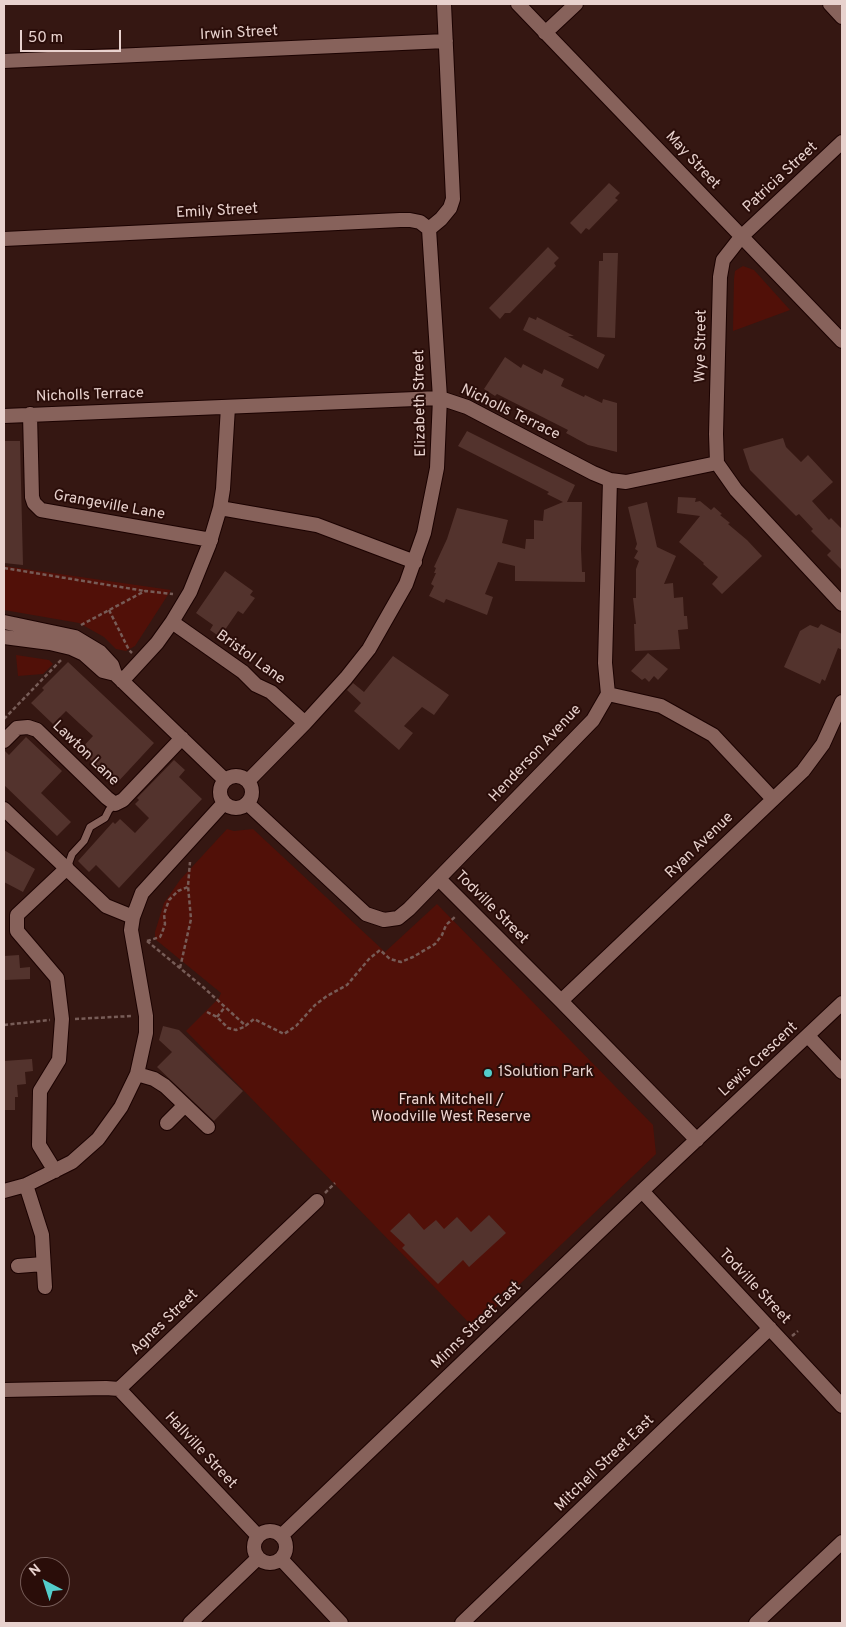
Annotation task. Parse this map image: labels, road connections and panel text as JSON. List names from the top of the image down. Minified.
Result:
{"streets":{"street":["Irwin Street","May Street","Patricia Street","Emily Street","Wye Street","Nicholls Terrace","Elizabeth Street","Grangeville Lane","Bristol Lane","Lawton Lane","Henderson Avenue","Ryan Avenue","Todville Street","Lewis Crescent","Agnes Street","Minns Street East","Hallville Street","Mitchell Street East"]},"crossings":[["May Street","Patricia Street"],["May Street","Wye Street"],["Patricia Street","Wye Street"],["Emily Street","Elizabeth Street"],["Wye Street","Nicholls Terrace"],["Nicholls Terrace","Elizabeth Street"],["Nicholls Terrace","Grangeville Lane"],["Elizabeth Street","Bristol Lane"],["Elizabeth Street","Todville Street"],["Henderson Avenue","Todville Street"],["Ryan Avenue","Todville Street"],["Todville Street","Lewis Crescent"],["Todville Street","Minns Street East"],["Todville Street","Mitchell Street East"],["Lewis Crescent","Minns Street East"],["Agnes Street","Hallville Street"],["Minns Street East","Hallville Street"]],"parks":["Frank Mitchell / Woodville West Reserve"],"places":["1Solution Park"],"scale_bar":"50 m","north":"top left"}
